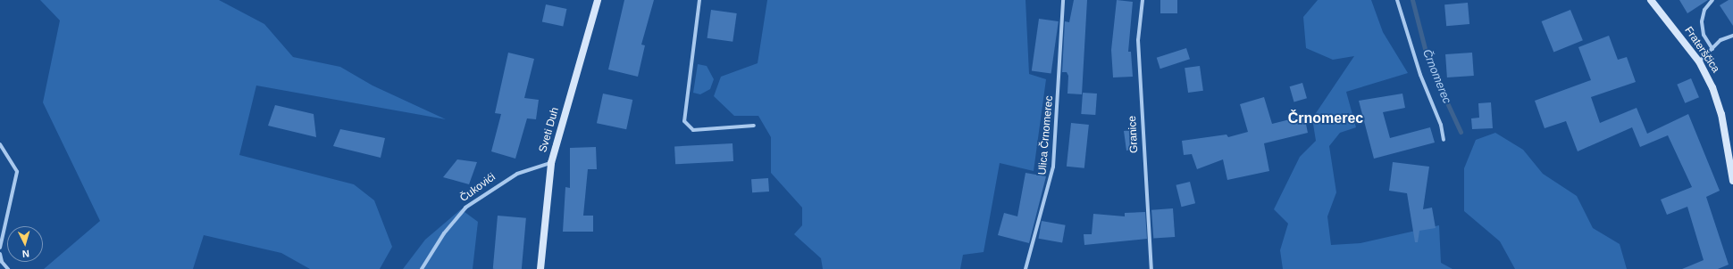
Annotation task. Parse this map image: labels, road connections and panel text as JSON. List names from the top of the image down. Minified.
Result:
{"streets":{"main road":["Fraterščica","Sveti Duh"],"street":["Granice","Ulica Črnomerec","Čukovići"]},"crossings":[["Sveti Duh","Čukovići"]],"districts":["Črnomerec"],"water":["Črnomerec"],"north":"bottom"}
